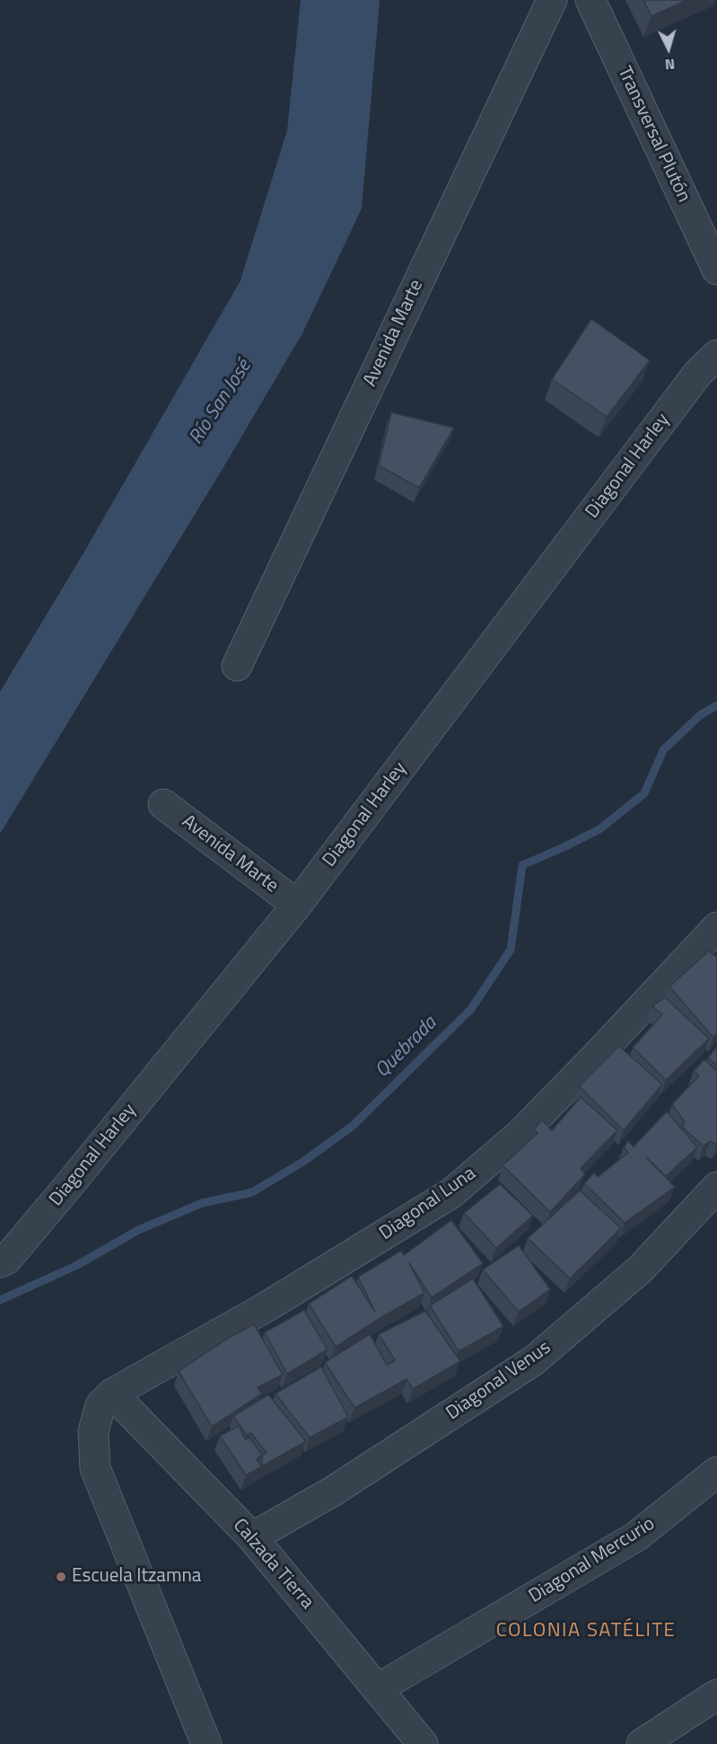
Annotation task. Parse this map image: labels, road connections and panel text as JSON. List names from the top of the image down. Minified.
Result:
{"streets":{"street":["Transversal Plutón","Avenida Marte","Diagonal Harley","Diagonal Luna","Diagonal Venus","Diagonal Mercurio","Calzada Tierra"]},"crossings":[["Avenida Marte","Diagonal Harley"],["Diagonal Luna","Calzada Tierra"],["Diagonal Venus","Calzada Tierra"],["Diagonal Mercurio","Calzada Tierra"]],"districts":["COLONIA SATÉLITE"],"water":["Río San José","Quebrada"],"places":["Escuela Itzamna"],"north":"bottom"}
